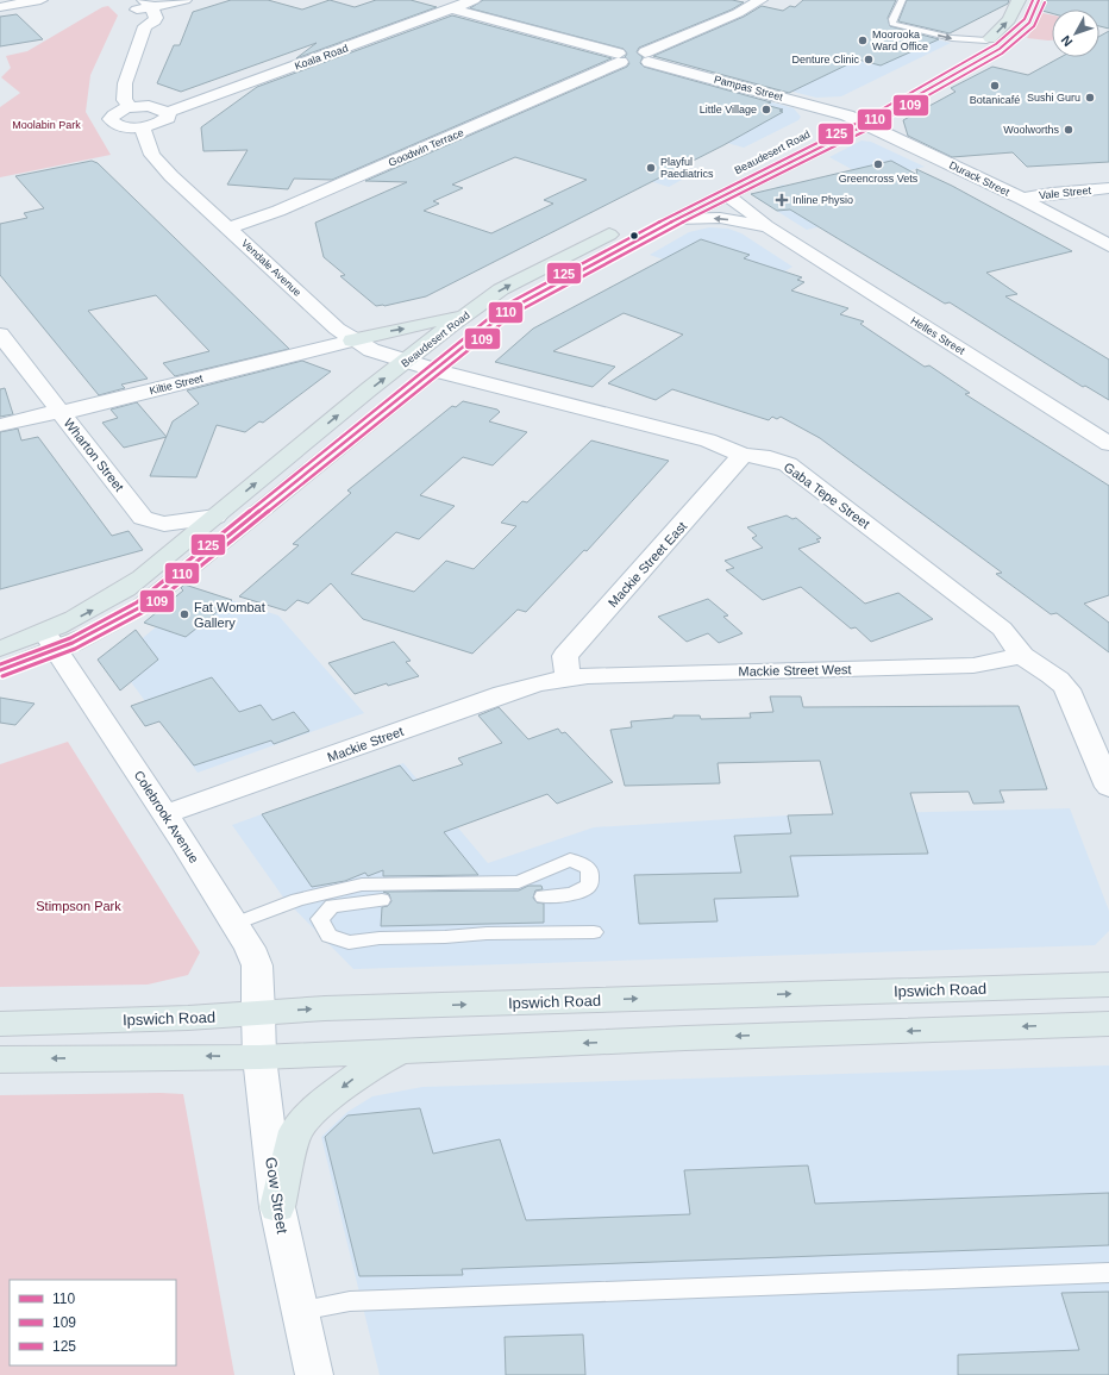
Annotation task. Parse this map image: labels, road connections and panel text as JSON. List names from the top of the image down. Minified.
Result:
{"streets":{"highway":["Beaudesert Road","Ipswich Road"],"street":["Koala Road","Pampas Street","Goodwin Terrace","Durack Street","Vale Street","Vendale Avenue","Helles Street","Kiltie Street","Wharton Street","Gaba Tepe Street","Mackie Street East","Mackie Street West","Mackie Street","Colebrook Avenue","Gow Street"]},"crossings":[["Pampas Street","Beaudesert Road"],["Pampas Street","Durack Street"],["Goodwin Terrace","Vendale Avenue"],["Beaudesert Road","Durack Street"],["Beaudesert Road","Vendale Avenue"],["Beaudesert Road","Helles Street"],["Beaudesert Road","Wharton Street"],["Beaudesert Road","Gaba Tepe Street"],["Beaudesert Road","Colebrook Avenue"],["Durack Street","Vale Street"],["Vendale Avenue","Kiltie Street"],["Vendale Avenue","Gaba Tepe Street"],["Kiltie Street","Wharton Street"],["Gaba Tepe Street","Mackie Street East"],["Gaba Tepe Street","Mackie Street West"],["Mackie Street East","Mackie Street West"],["Mackie Street East","Mackie Street"],["Mackie Street West","Mackie Street"],["Mackie Street","Colebrook Avenue"],["Colebrook Avenue","Ipswich Road"],["Colebrook Avenue","Gow Street"],["Ipswich Road","Gow Street"]],"parks":["Moolabin Park","Stimpson Park"],"places":{"other":["Moorooka Ward Office","Denture Clinic","Botanicafé","Sushi Guru","Little Village","Woolworths","Greencross Vets","Playful Paediatrics","Fat Wombat Gallery"],"health":["Inline Physio"]},"lines":["transit line 110","transit line 125","transit line 109"],"legend":["110","109","125"],"north":"bottom left"}
